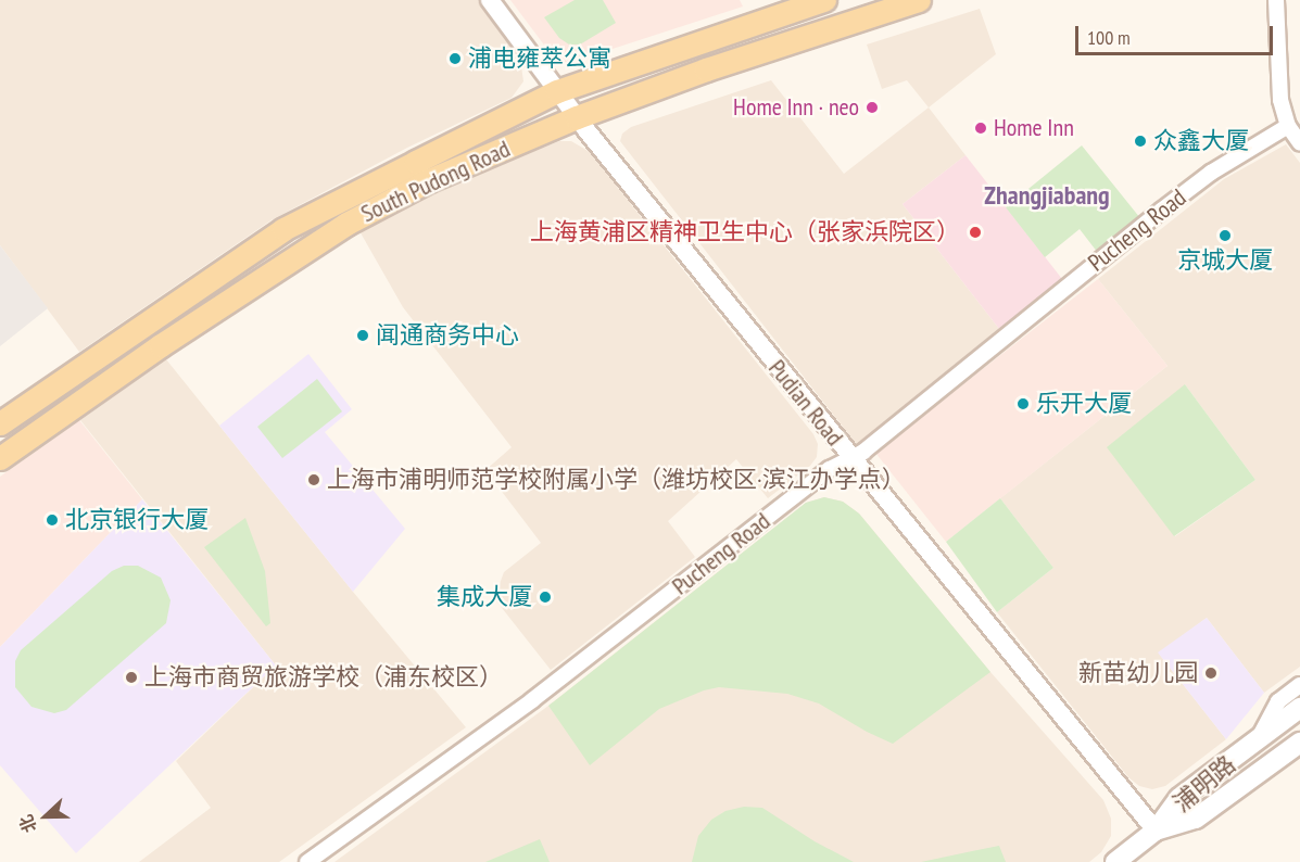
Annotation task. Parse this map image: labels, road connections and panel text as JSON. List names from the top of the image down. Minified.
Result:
{"streets":{"main road":["South Pudong Road","浦明路"],"street":["Pucheng Road","Pudian Road"]},"crossings":[["South Pudong Road","Pudian Road"],["Pucheng Road","Pudian Road"],["Pudian Road","浦明路"]],"districts":["Zhangjiabang"],"places":["浦电雍萃公寓","Home Inn · neo","Home Inn","众鑫大厦","上海黄浦区精神卫生中心（张家浜院区）","京城大厦","闻通商务中心","乐开大厦","上海市浦明师范学校附属小学（潍坊校区·滨江办学点）","北京银行大厦","集成大厦","新苗幼儿园","上海市商贸旅游学校（浦东校区）"],"scale_bar":"100 m","north":"left"}
